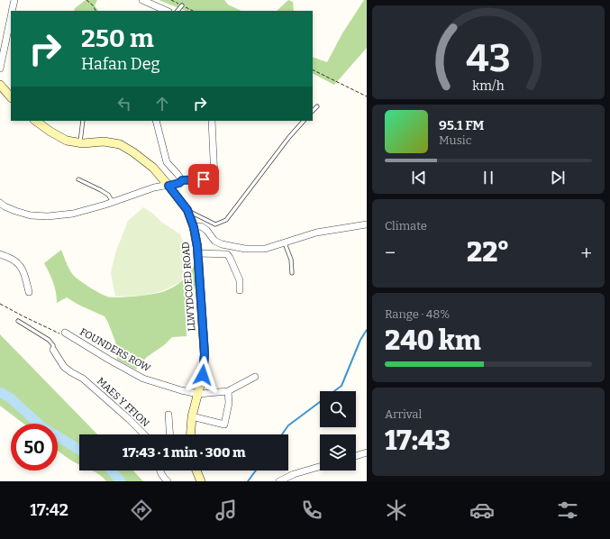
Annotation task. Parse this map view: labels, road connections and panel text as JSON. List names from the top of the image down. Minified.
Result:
{"streets":{"main road":["LLWYDCOED ROAD"],"street":["FOUNDERS ROW","MAES Y FFION"]},"crossings":[["LLWYDCOED ROAD","FOUNDERS ROW"]],"page":{"turn":["250 m","Hafan Deg"],"song":["95.1 FM","Music"],"tile":["Climate",["Range · 48%","240 km"],["Arrival","17:43"]],"heat":["−","22°","+"],"limit":"50","trip":"17:43 · 1 min · 300 m","tabs":"17:42","gauge":["43","km/h"]}}
